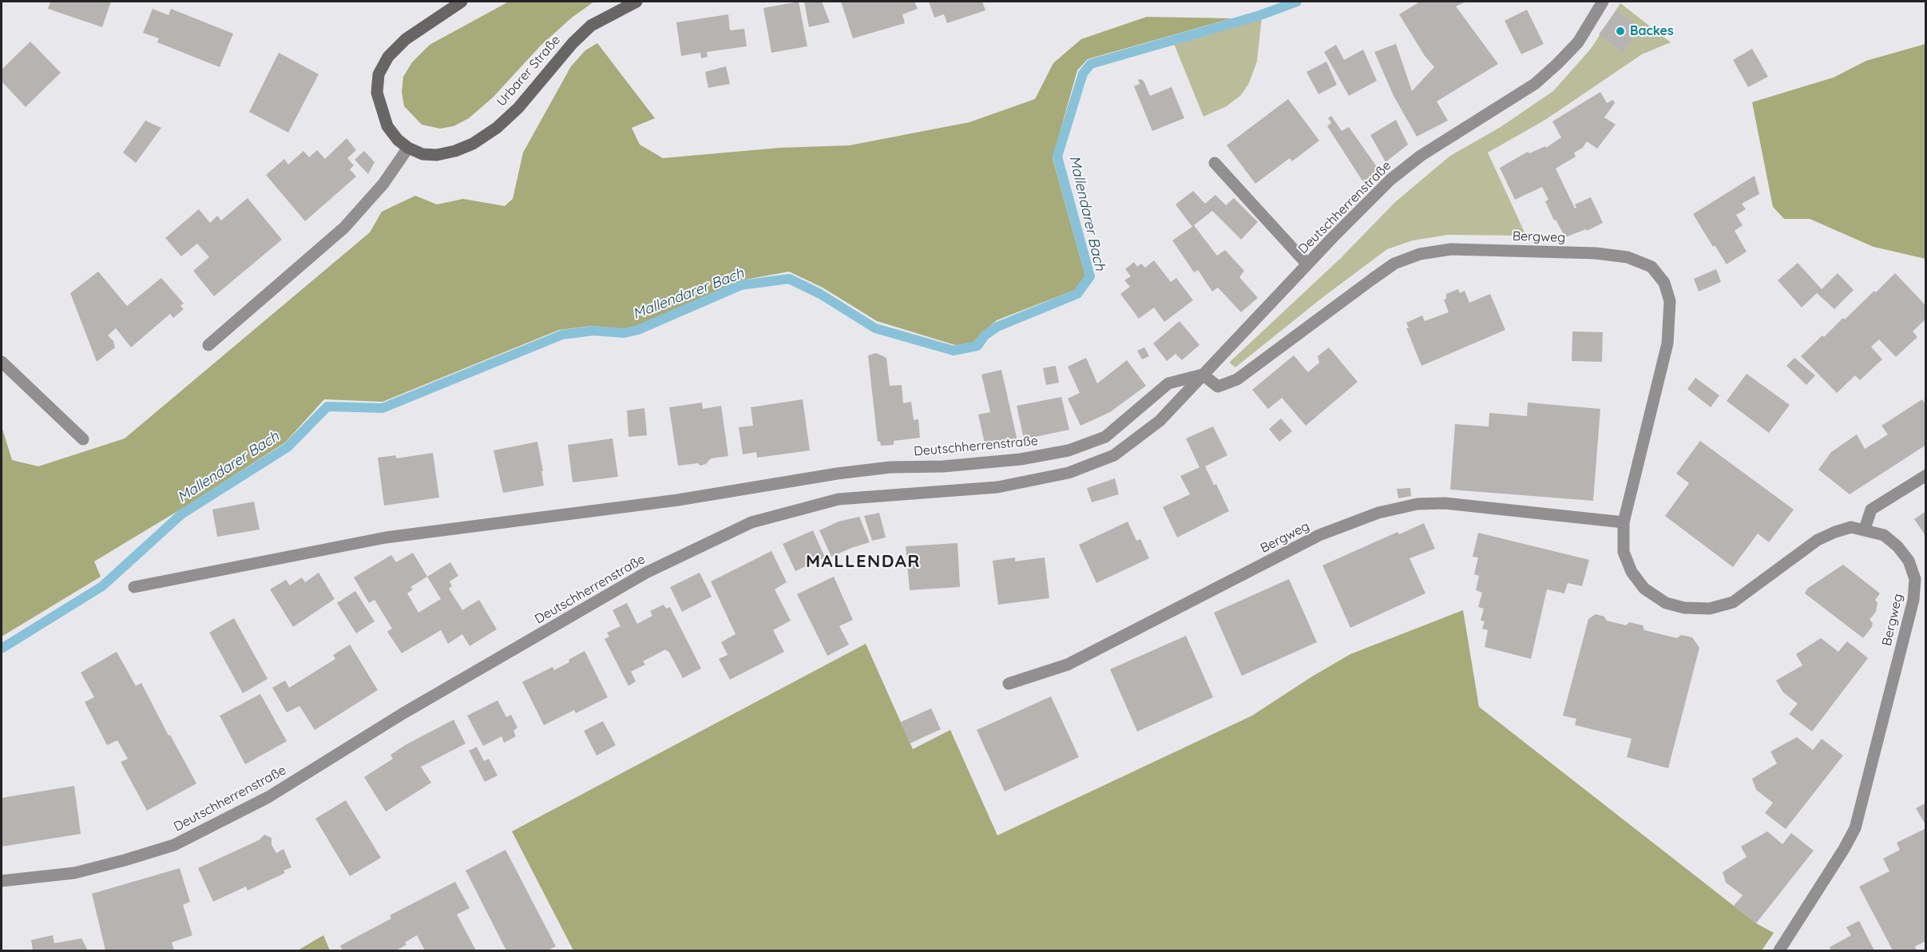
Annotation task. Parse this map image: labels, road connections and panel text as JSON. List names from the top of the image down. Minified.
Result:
{"streets":{"street":["Urbarer Straße","Deutschherrenstraße","Bergweg"]},"crossings":[["Deutschherrenstraße","Bergweg"]],"districts":["MALLENDAR"],"water":["Mallendarer Bach"],"places":["Backes"]}
